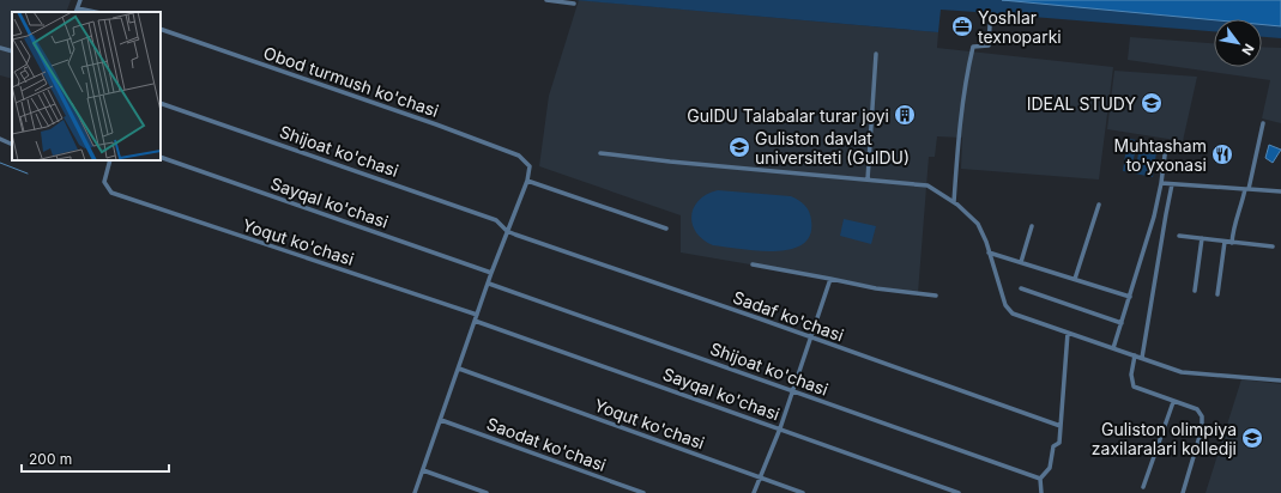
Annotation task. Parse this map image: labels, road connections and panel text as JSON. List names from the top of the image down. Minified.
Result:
{"streets":{"street":["Obod turmush ko'chasi","Shijoat ko'chasi","Sayqal ko'chasi","Yoqut ko'chasi","Sadaf ko'chasi","Saodat ko'chasi"]},"crossings":[["Shijoat ko'chasi","Sadaf ko'chasi"]],"places":{"office":["Yoshlar texnoparki"],"school or university":["IDEAL STUDY","Guliston davlat universiteti (GulDU)","Guliston olimpiya zaxilaralari kolledji"],"building":["GulDU Talabalar turar joyi"],"restaurant":["Muhtasham to'yxonasi"]},"scale_bar":"200 m","north":"bottom right"}
